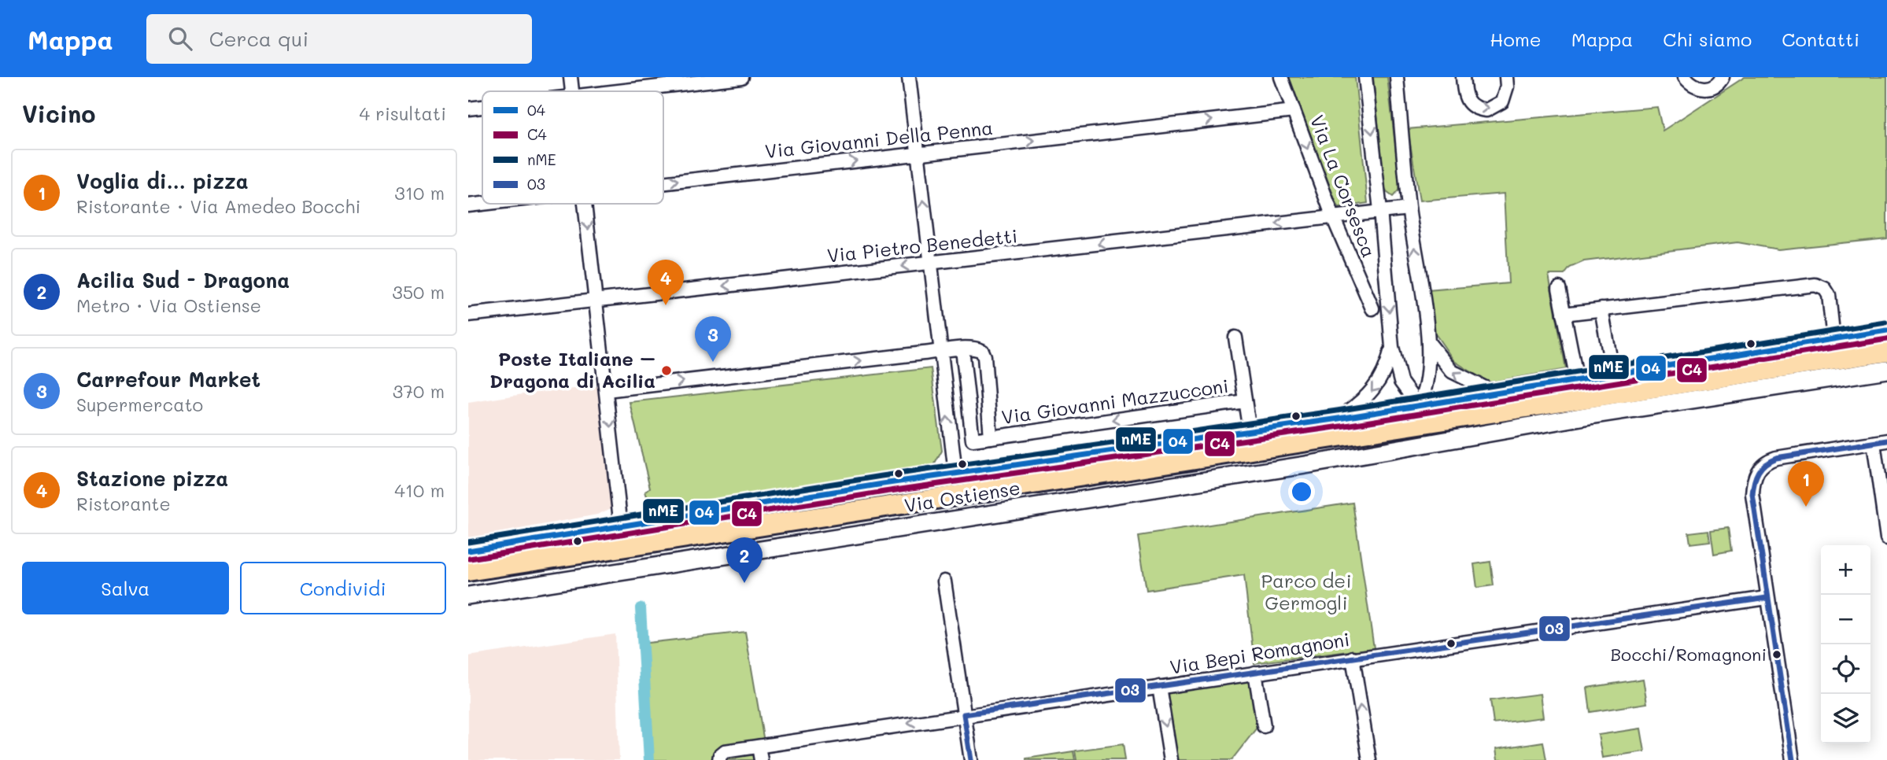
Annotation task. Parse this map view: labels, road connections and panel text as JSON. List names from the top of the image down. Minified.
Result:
{"streets":{"main road":["Via Ostiense"],"street":["Via Giovanni Della Penna","Via La Corsesca","Via Pietro Benedetti","Via Giovanni Mazzucconi","Via Bepi Romagnoni"]},"crossings":[["Via Giovanni Della Penna","Via La Corsesca"],["Via La Corsesca","Via Pietro Benedetti"]],"one_way":["Via Giovanni Della Penna","Via Giovanni Mazzucconi"],"parks":["Parco dei Germogli"],"places":["Poste Italiane – Dragona di Acilia","Bocchi/Romagnoni"],"lines":["transit line nME","transit line 04","transit line C4","transit line 03"],"legend":["04","C4","nME","03"],"page":{"header":"Mappa","search":"Cerca qui","nav":["Home","Mappa","Chi siamo","Contatti"],"heading":["Vicino","4 risultati"],"list":[{"mark":"1","name":"Voglia di… pizza","note":"Ristorante · Via Amedeo Bocchi","value":"310 m"},{"mark":"2","name":"Acilia Sud - Dragona","note":"Metro · Via Ostiense","value":"350 m"},{"mark":"3","name":"Carrefour Market","note":"Supermercato","value":"370 m"},{"mark":"4","name":"Stazione pizza","note":"Ristorante","value":"410 m"}],"pins":["4","3","1","2"],"buttons":["Salva","Condividi"],"map_buttons":["+","−"]}}
